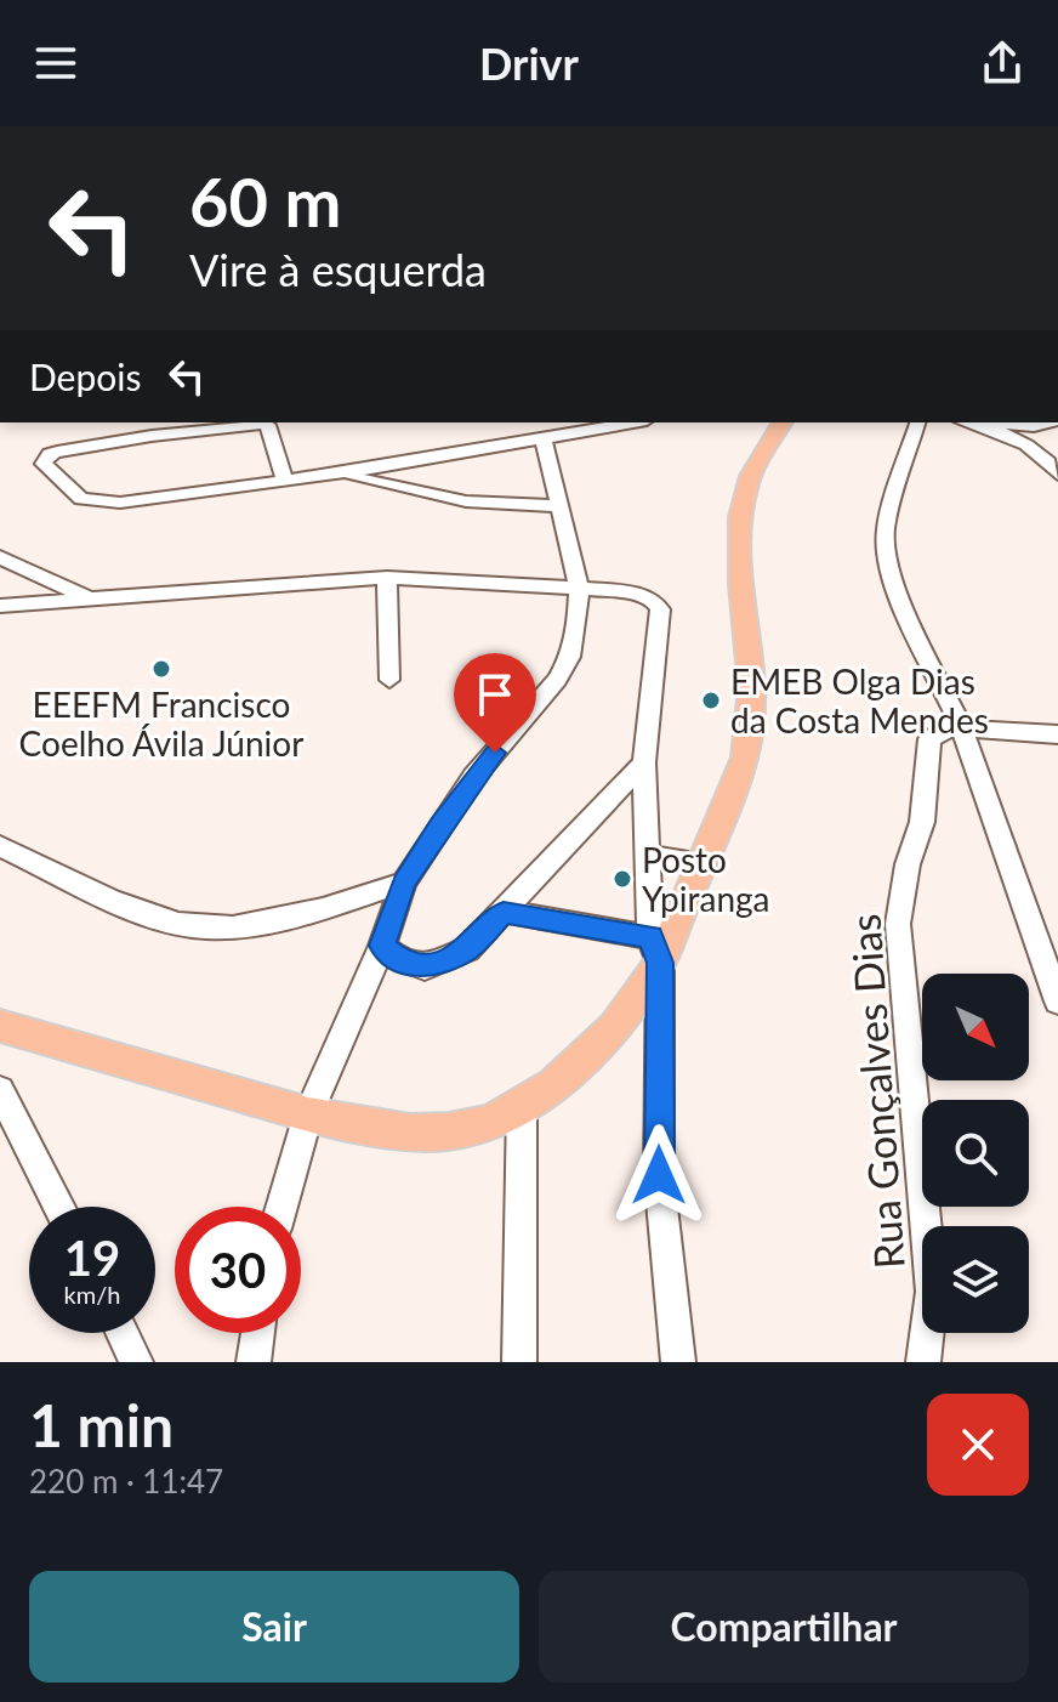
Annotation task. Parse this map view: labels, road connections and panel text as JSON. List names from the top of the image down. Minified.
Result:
{"streets":{"street":["Rua Gonçalves Dias"]},"places":["EEEFM Francisco Coelho Ávila Júnior","EMEB Olga Dias da Costa Mendes","Posto Ypiranga"],"north":"bottom right","page":{"header":"Drivr","turn":["60 m","Vire à esquerda"],"then":"Depois","speed":"19 km/h","limit":"30","heading":["1 min","220 m · 11:47"],"buttons":["Sair","Compartilhar"]}}
